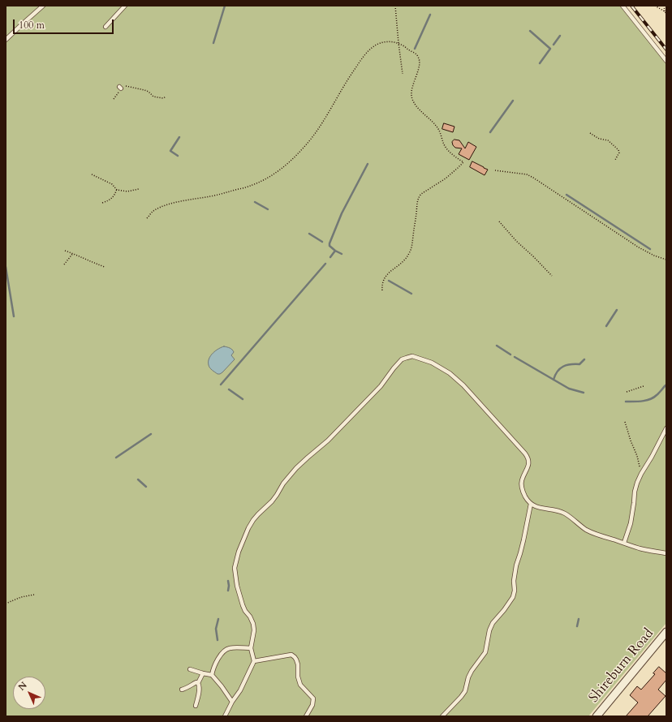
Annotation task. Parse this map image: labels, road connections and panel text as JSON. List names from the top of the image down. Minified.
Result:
{"streets":{"street":["Shireburn Road"]},"scale_bar":"100 m","north":"top left"}
